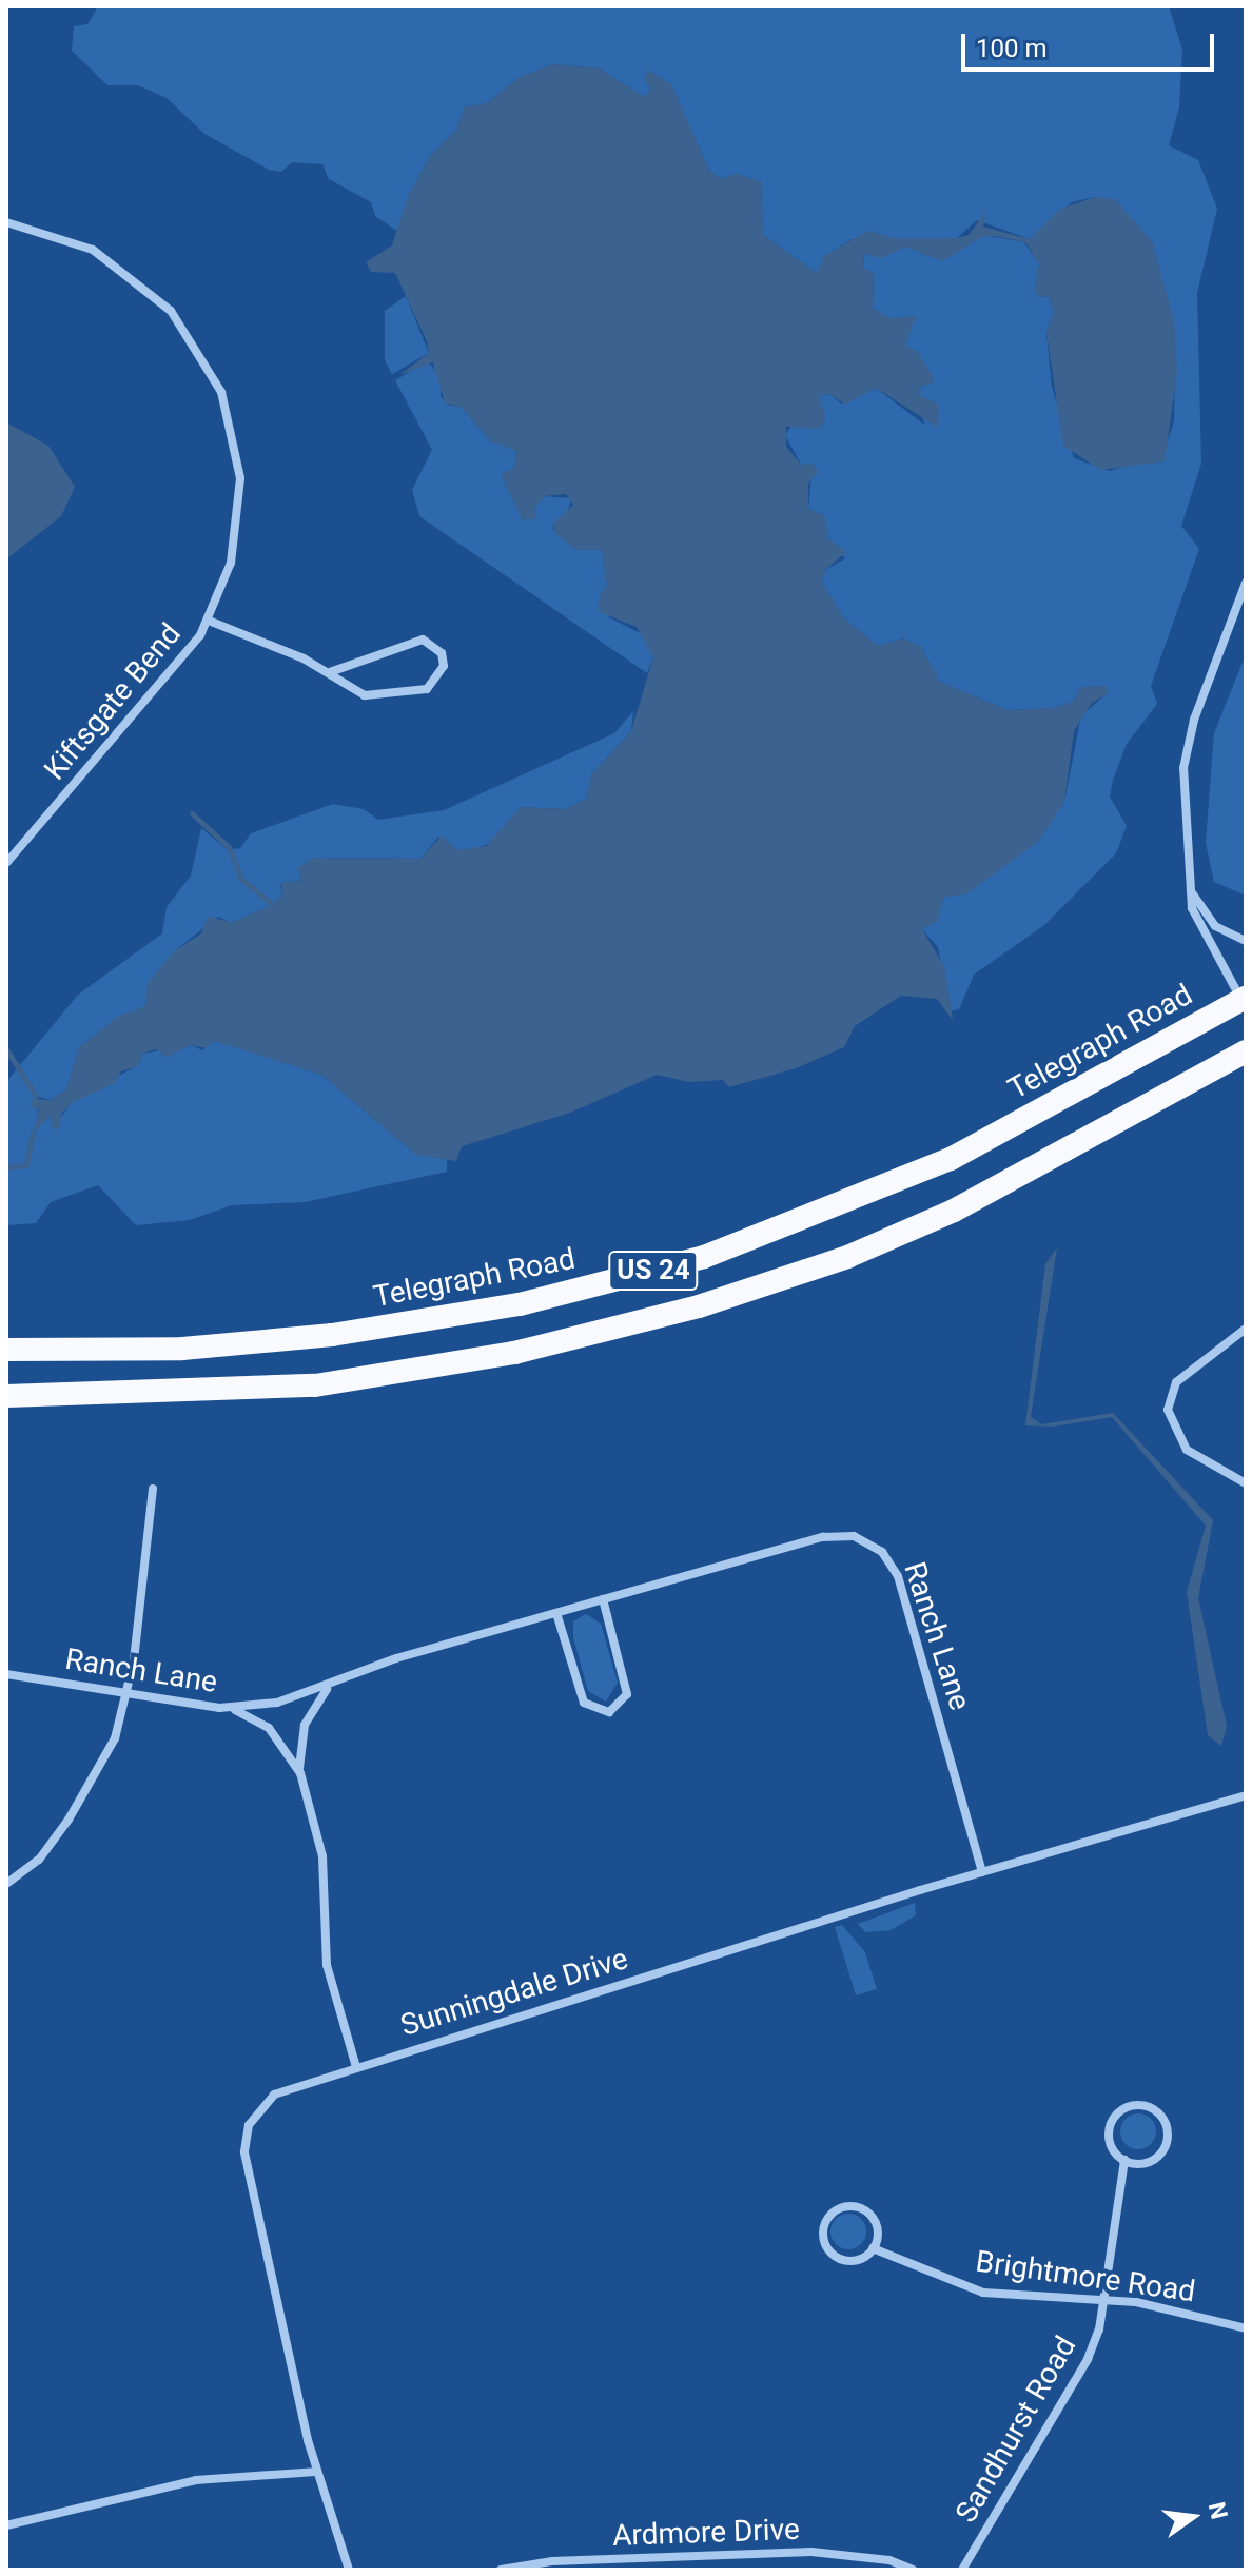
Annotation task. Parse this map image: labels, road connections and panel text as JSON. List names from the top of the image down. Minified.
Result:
{"streets":{"highway":["Telegraph Road","US 24"],"street":["Kiftsgate Bend","Ranch Lane","Sunningdale Drive","Brightmore Road","Sandhurst Road","Ardmore Drive"]},"crossings":[["Ranch Lane","Sunningdale Drive"],["Brightmore Road","Sandhurst Road"]],"scale_bar":"100 m","north":"right"}
